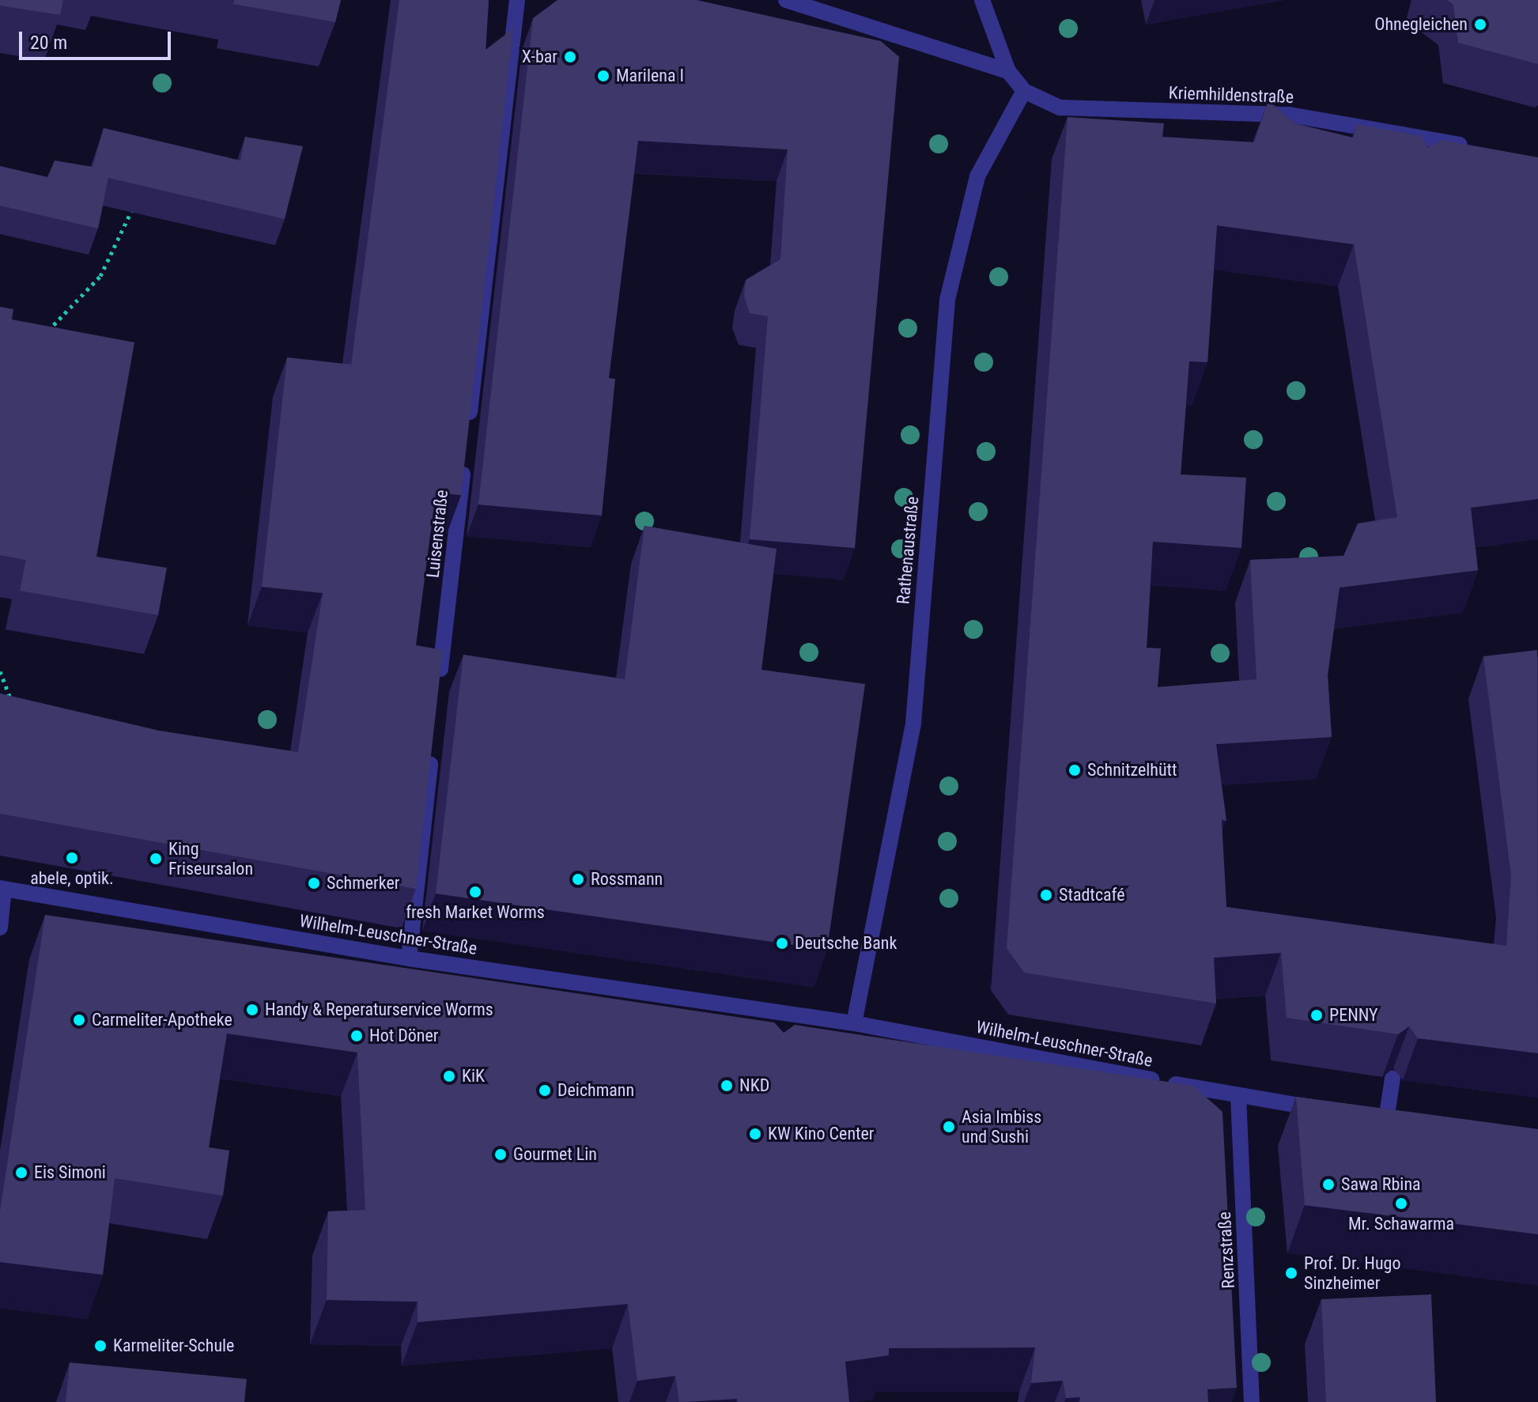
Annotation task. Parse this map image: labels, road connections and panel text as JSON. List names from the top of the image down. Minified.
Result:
{"streets":{"street":["Kriemhildenstraße","Luisenstraße","Rathenaustraße","Wilhelm-Leuschner-Straße","Renzstraße"]},"crossings":[["Kriemhildenstraße","Rathenaustraße"],["Rathenaustraße","Wilhelm-Leuschner-Straße"],["Wilhelm-Leuschner-Straße","Renzstraße"]],"places":["Ohnegleichen","X-bar","Marilena I","Schnitzelhütt","abele, optik.","King Friseursalon","Rossmann","Schmerker","fresh Market Worms","Stadtcafé","Deutsche Bank","Handy & Reperaturservice Worms","PENNY","Carmeliter-Apotheke","Hot Döner","KiK","NKD","Deichmann","Asia Imbiss und Sushi","KW Kino Center","Gourmet Lin","Eis Simoni","Sawa Rbina","Mr. Schawarma","Prof. Dr. Hugo Sinzheimer","Karmeliter-Schule"],"scale_bar":"20 m"}
